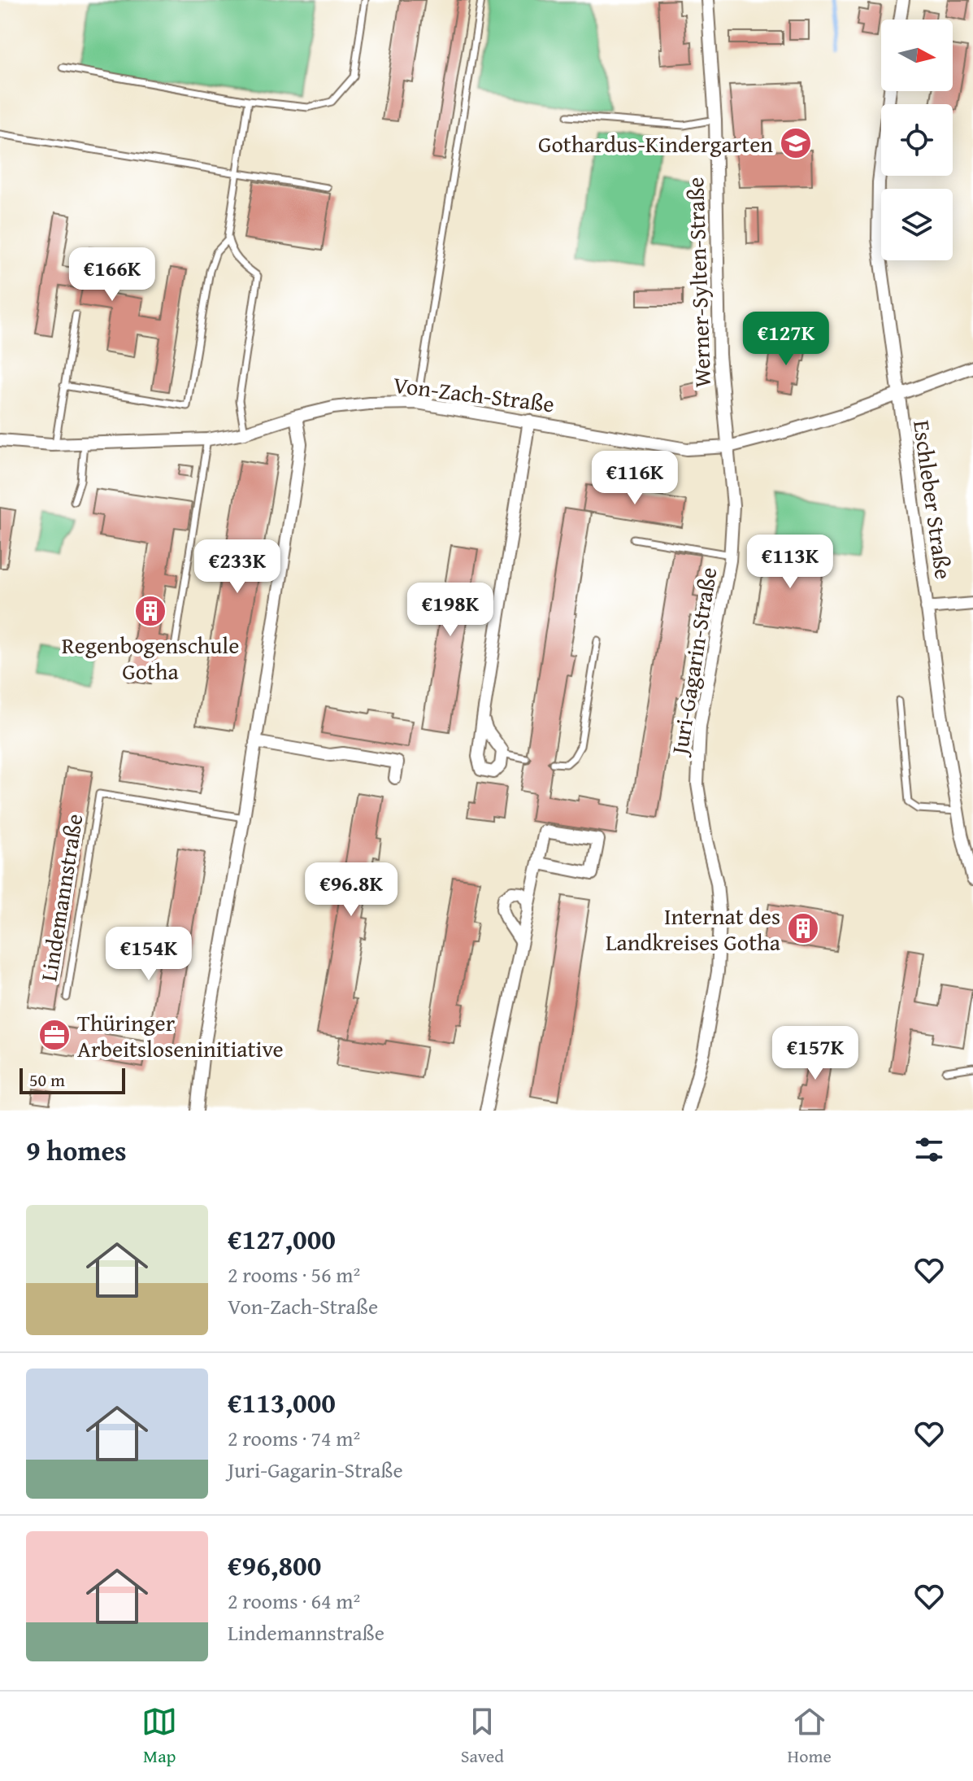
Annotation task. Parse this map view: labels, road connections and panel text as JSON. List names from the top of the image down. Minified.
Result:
{"streets":{"street":["Werner-Sylten-Straße","Von-Zach-Straße","Eschleber Straße","Juri-Gagarin-Straße"],"lane":["Lindemannstraße"]},"crossings":[["Werner-Sylten-Straße","Von-Zach-Straße"],["Werner-Sylten-Straße","Juri-Gagarin-Straße"],["Von-Zach-Straße","Eschleber Straße"],["Von-Zach-Straße","Juri-Gagarin-Straße"]],"places":{"school or university":["Gothardus-Kindergarten"],"building":["Regenbogenschule Gotha","Internat des Landkreises Gotha"],"office":["Thüringer Arbeitsloseninitiative"]},"scale_bar":"50 m","north":"right","page":{"price":["€166K","€127K","€116K","€113K","€233K","€198K","€96.8K","€154K","€157K"],"scale":"50 m","heading":"9 homes","list":[{"name":"€127,000","note":"2 rooms · 56 m² · Von-Zach-Straße"},{"name":"€113,000","note":"2 rooms · 74 m² · Juri-Gagarin-Straße"},{"name":"€96,800","note":"2 rooms · 64 m² · Lindemannstraße"}],"tabs":["Map","Saved","Home"]}}
